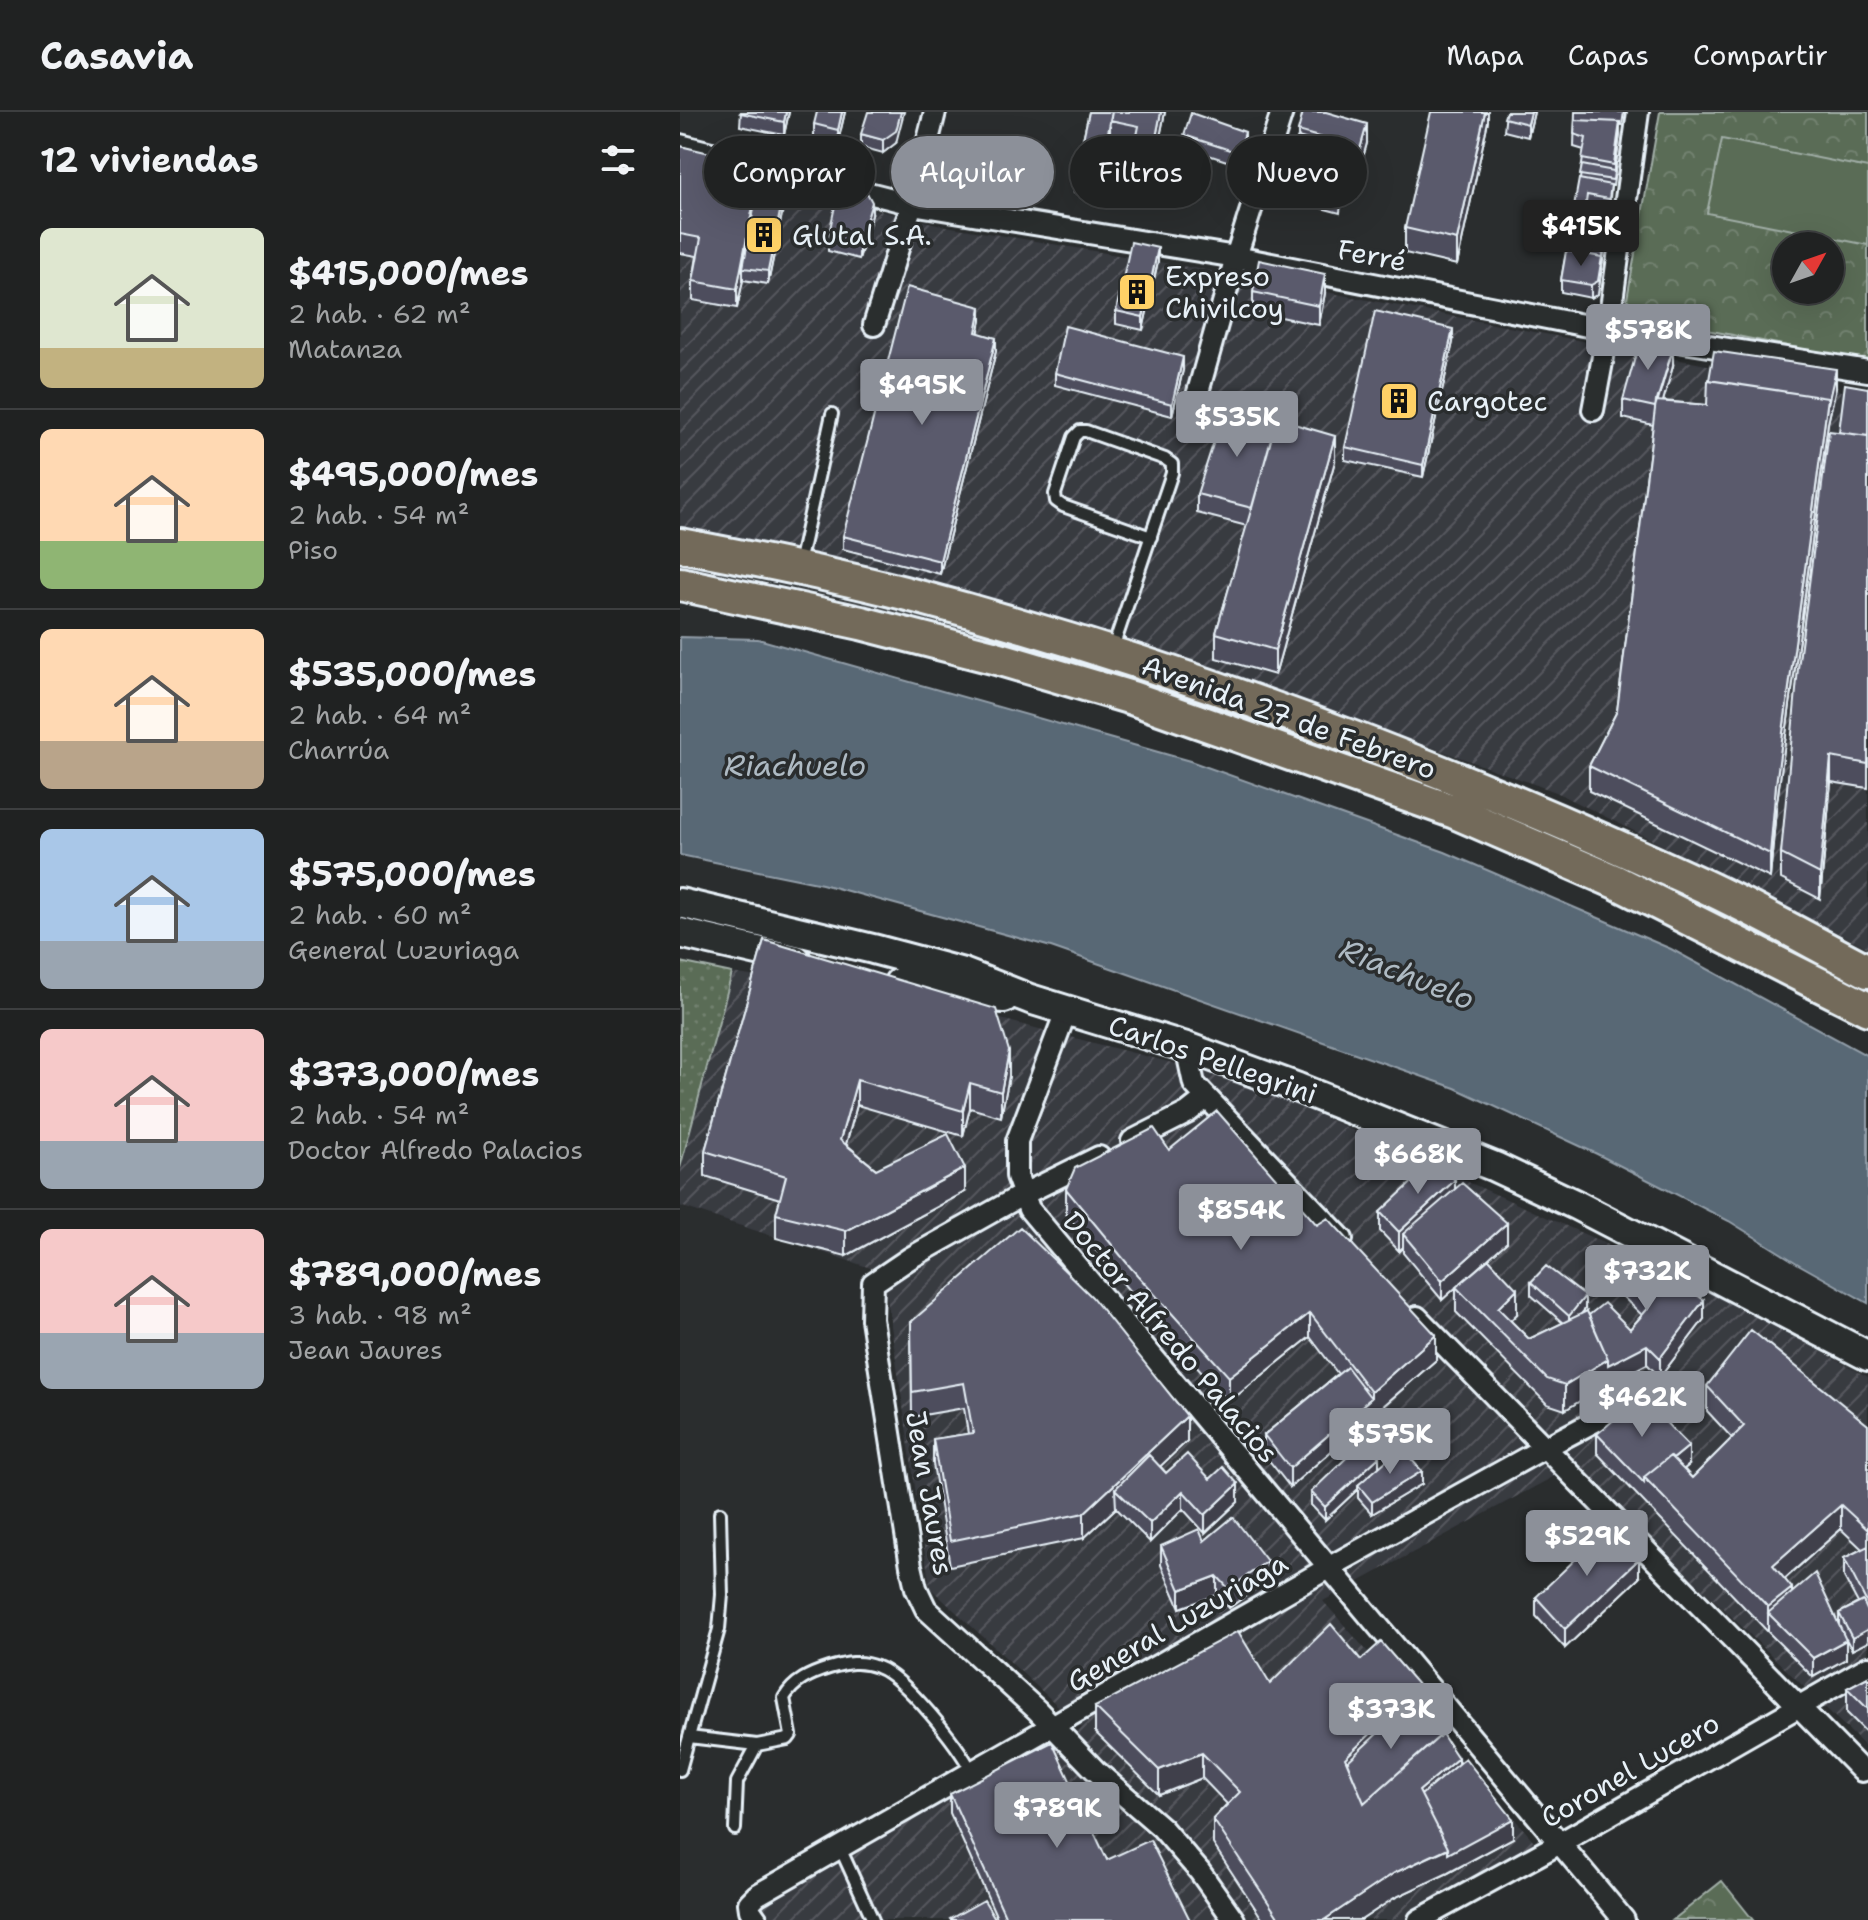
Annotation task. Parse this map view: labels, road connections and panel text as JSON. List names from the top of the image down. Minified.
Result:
{"streets":{"main road":["Avenida 27 de Febrero","Carlos Pellegrini"],"street":["Ferré","Doctor Alfredo Palacios","Jean Jaures","General Luzuriaga","Coronel Lucero"]},"crossings":[["Carlos Pellegrini","Doctor Alfredo Palacios"],["Doctor Alfredo Palacios","Jean Jaures"],["Doctor Alfredo Palacios","General Luzuriaga"],["Doctor Alfredo Palacios","Coronel Lucero"],["Jean Jaures","General Luzuriaga"]],"water":["Riachuelo"],"places":{"building":["Glutal S.A.","Expreso Chivilcoy","Cargotec"]},"north":"top right","page":{"header":"Casavia","nav":["Mapa","Capas","Compartir"],"heading":"12 viviendas","chip":["Comprar","Alquilar","Filtros","Nuevo"],"price":["$415K","$578K","$495K","$535K","$668K","$854K","$732K","$462K","$575K","$529K","$373K","$789K"],"list":[{"name":"$415,000/mes","note":"2 hab. · 62 m² · Matanza"},{"name":"$495,000/mes","note":"2 hab. · 54 m² · Piso"},{"name":"$535,000/mes","note":"2 hab. · 64 m² · Charrúa"},{"name":"$575,000/mes","note":"2 hab. · 60 m² · General Luzuriaga"},{"name":"$373,000/mes","note":"2 hab. · 54 m² · Doctor Alfredo Palacios"},{"name":"$789,000/mes","note":"3 hab. · 98 m² · Jean Jaures"}]}}
